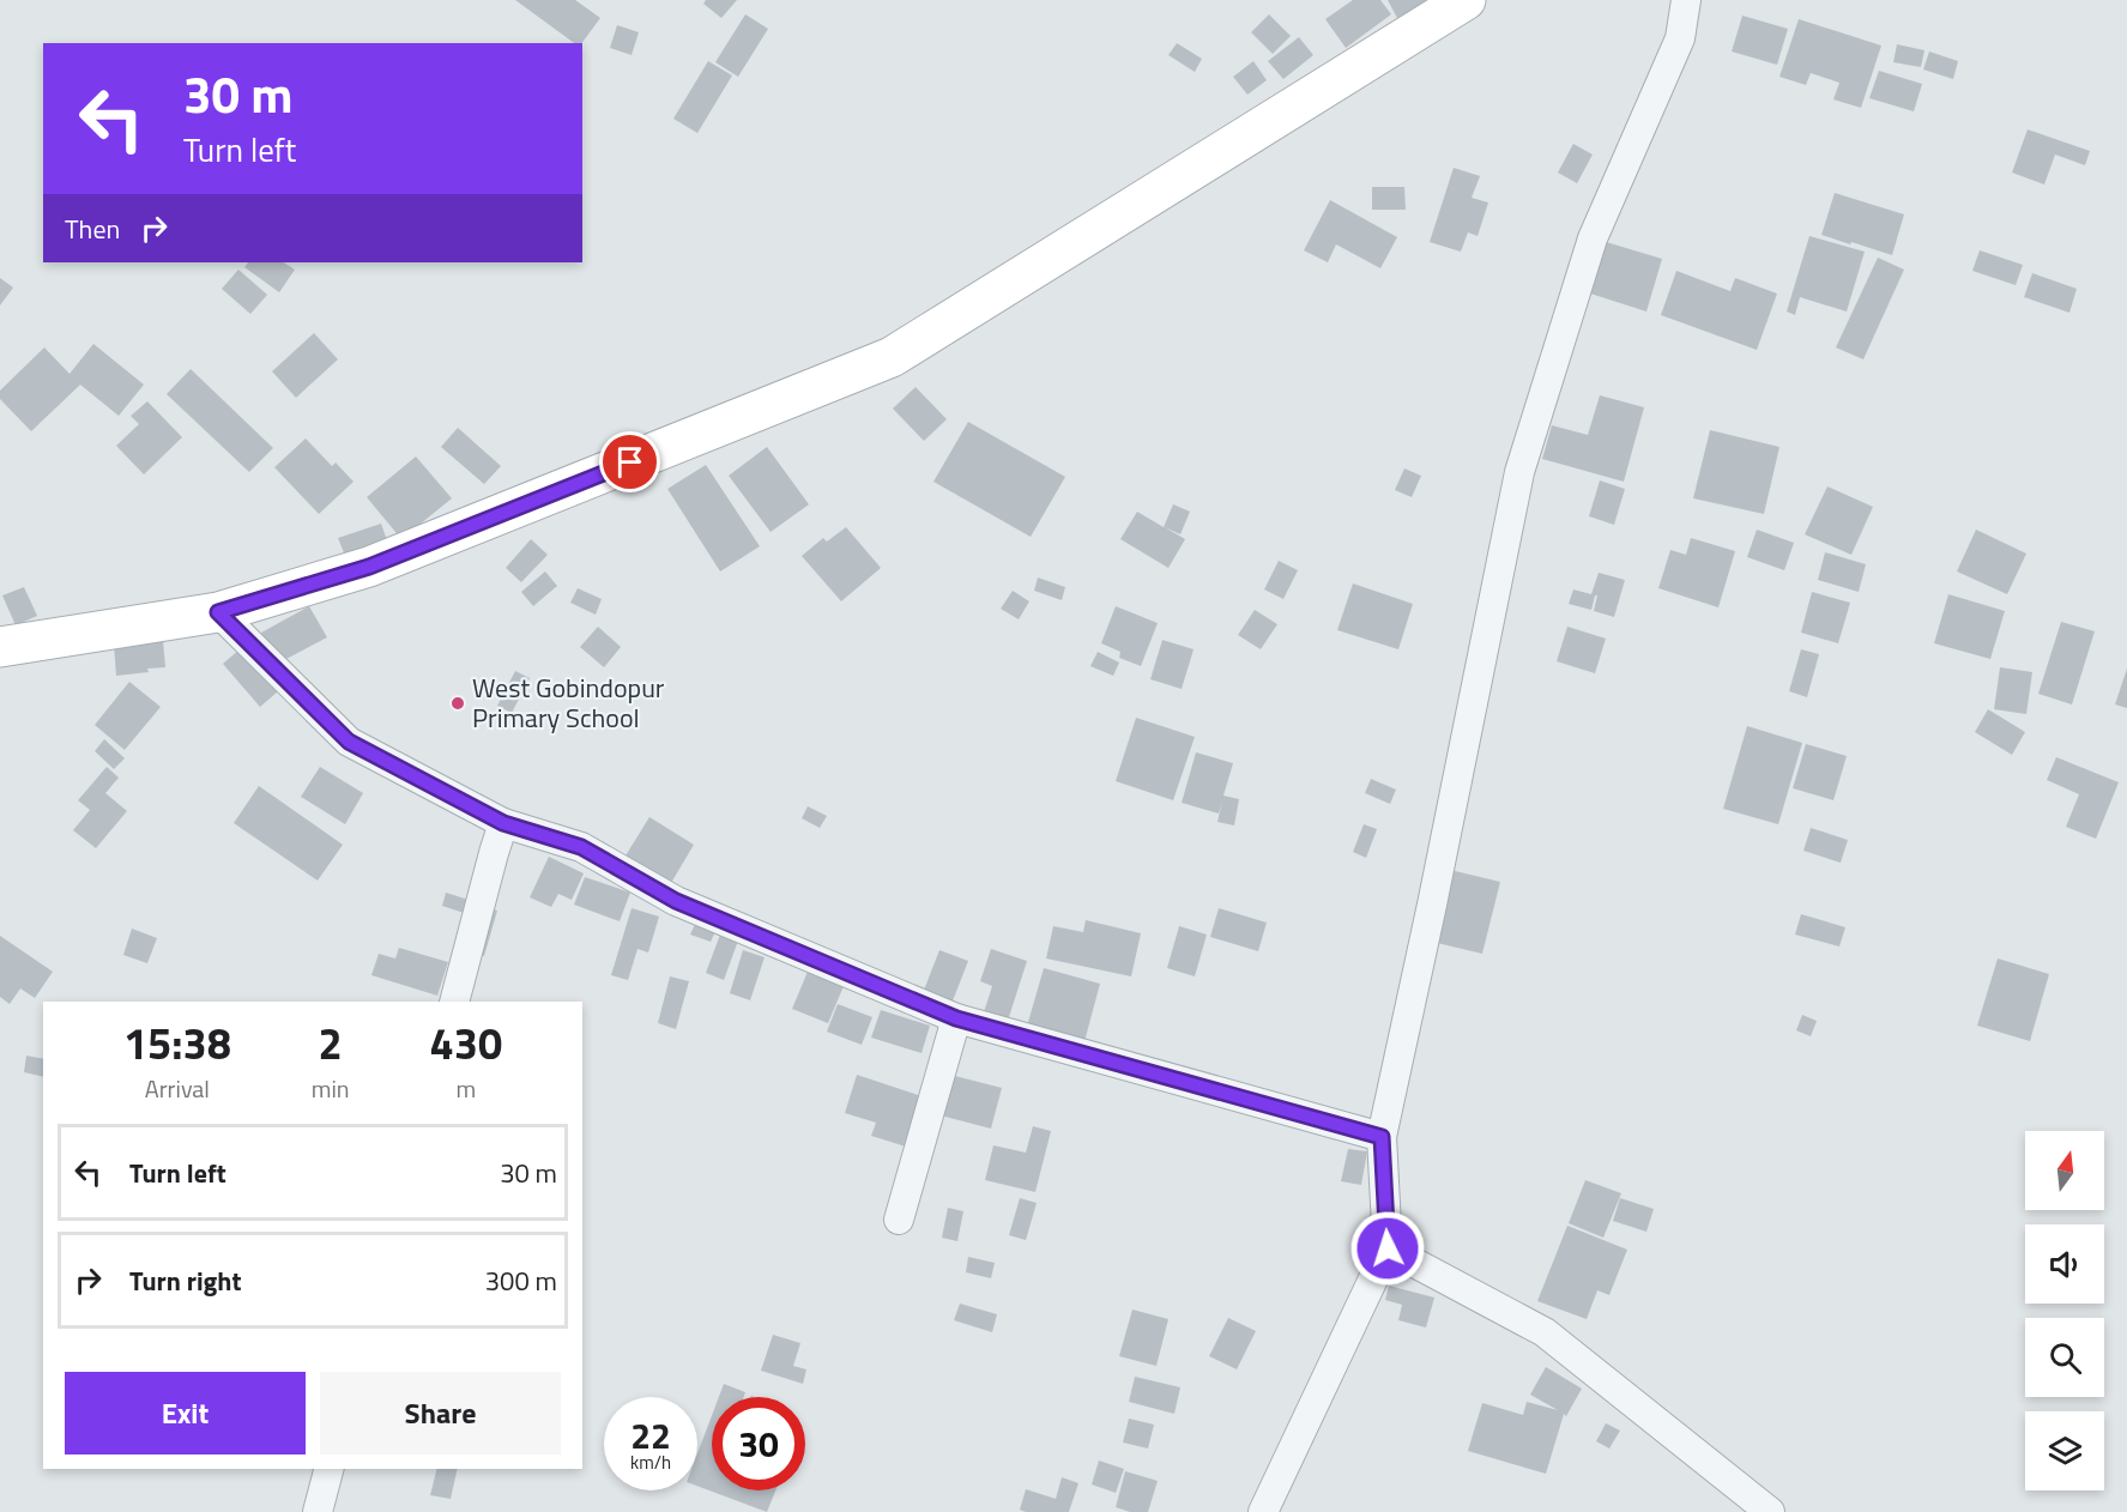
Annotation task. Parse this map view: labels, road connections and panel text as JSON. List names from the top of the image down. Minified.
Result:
{"places":["West Gobindopur Primary School"],"north":"top","page":{"turn":["30 m","Turn left"],"then":"Then","eta":["15:38","Arrival","2","min","430","m"],"list":[{"name":"Turn left","value":"30 m"},{"name":"Turn right","value":"300 m"}],"buttons":["Exit","Share"],"speed":"22 km/h","limit":"30"}}
